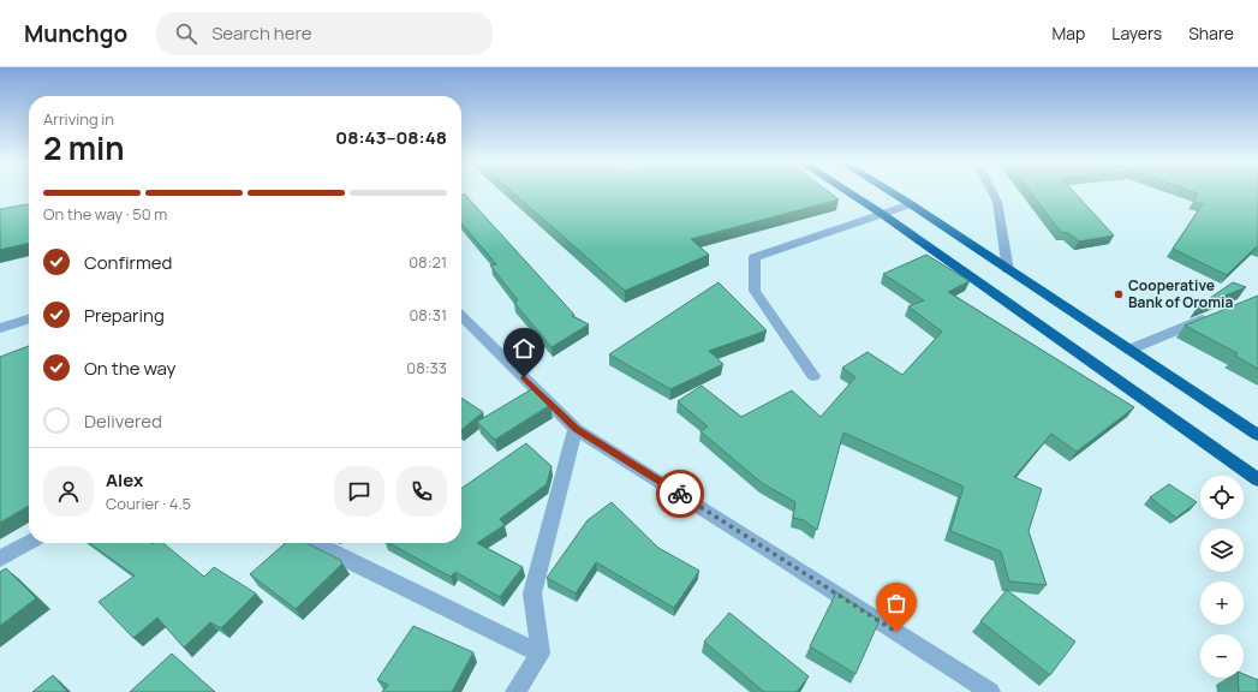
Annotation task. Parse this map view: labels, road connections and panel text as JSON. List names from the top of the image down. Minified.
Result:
{"places":["Cooperative Bank of Oromia"],"page":{"header":"Munchgo","search":"Search here","nav":["Map","Layers","Share"],"heading":["2 min","Arriving in","08:43–08:48"],"panel":["Alex","Courier · 4.5"],"bar":"On the way · 50 m","list":[["Confirmed","08:21"],["Preparing","08:31"],["On the way","08:33"],"Delivered"],"map_buttons":["+","−"]}}
